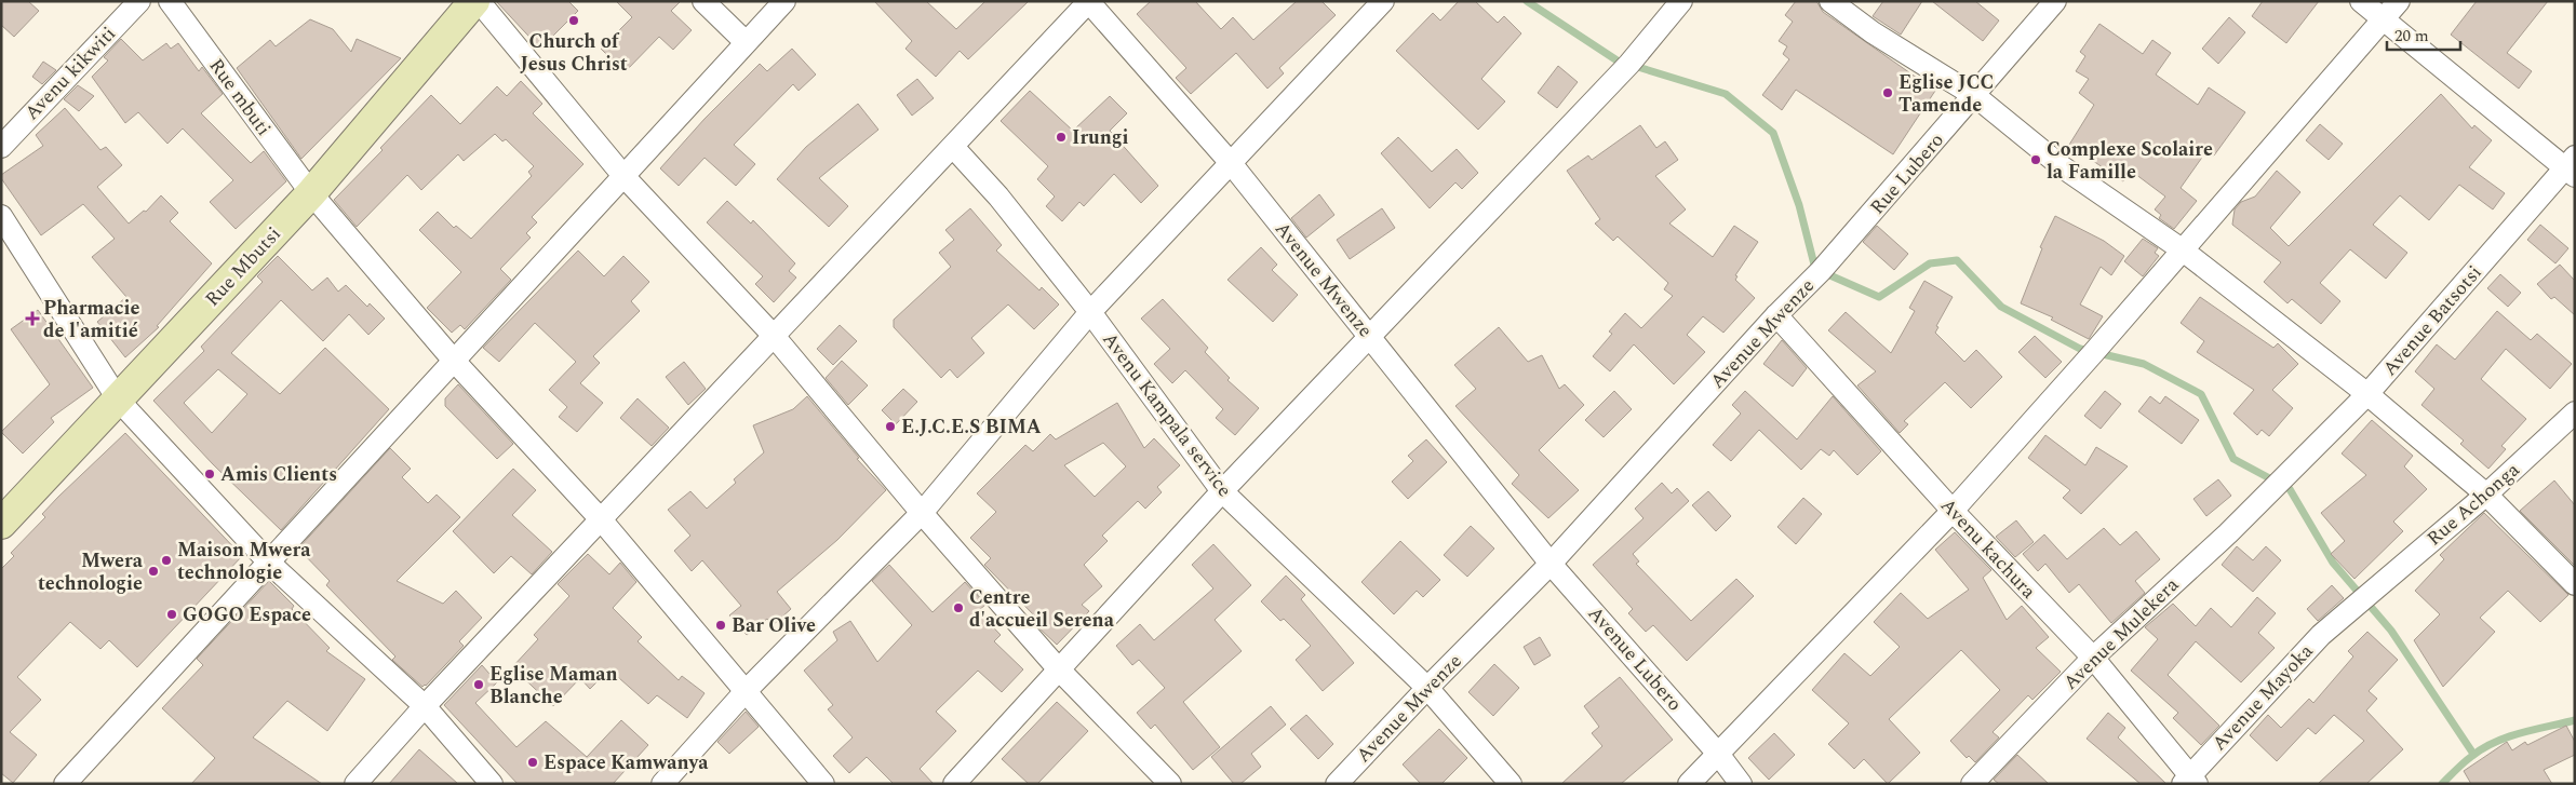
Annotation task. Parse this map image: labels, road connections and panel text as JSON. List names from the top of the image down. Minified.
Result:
{"streets":{"street":["Avenu kikwiti","Rue mbuti","Rue Lubero","Rue Mbutsi","Avenue Mwenze","Avenue Batsotsi","Avenu Kampala service","Rue Achonga","Avenu kachura","Avenue Mulekera","Avenue Lubero","Avenue Mayoka"]},"crossings":[["Rue mbuti","Rue Mbutsi"],["Rue Lubero","Avenue Mwenze"],["Avenue Mwenze","Avenu Kampala service"],["Avenue Mwenze","Avenu kachura"],["Avenue Mwenze","Avenue Lubero"],["Avenue Batsotsi","Avenue Mulekera"],["Rue Achonga","Avenue Mayoka"],["Avenu kachura","Avenue Mulekera"],["Avenu kachura","Avenue Mayoka"]],"places":{"other":["Church of Jesus Christ","Eglise JCC Tamende","Irungi","Complexe Scolaire la Famille","E.J.C.E.S BIMA","Amis Clients","Maison Mwera technologie","Mwera technologie","Centre d'accueil Serena","GOGO Espace","Bar Olive","Eglise Maman Blanche","Espace Kamwanya"],"health":["Pharmacie de l'amitié"]},"scale_bar":"20 m"}
